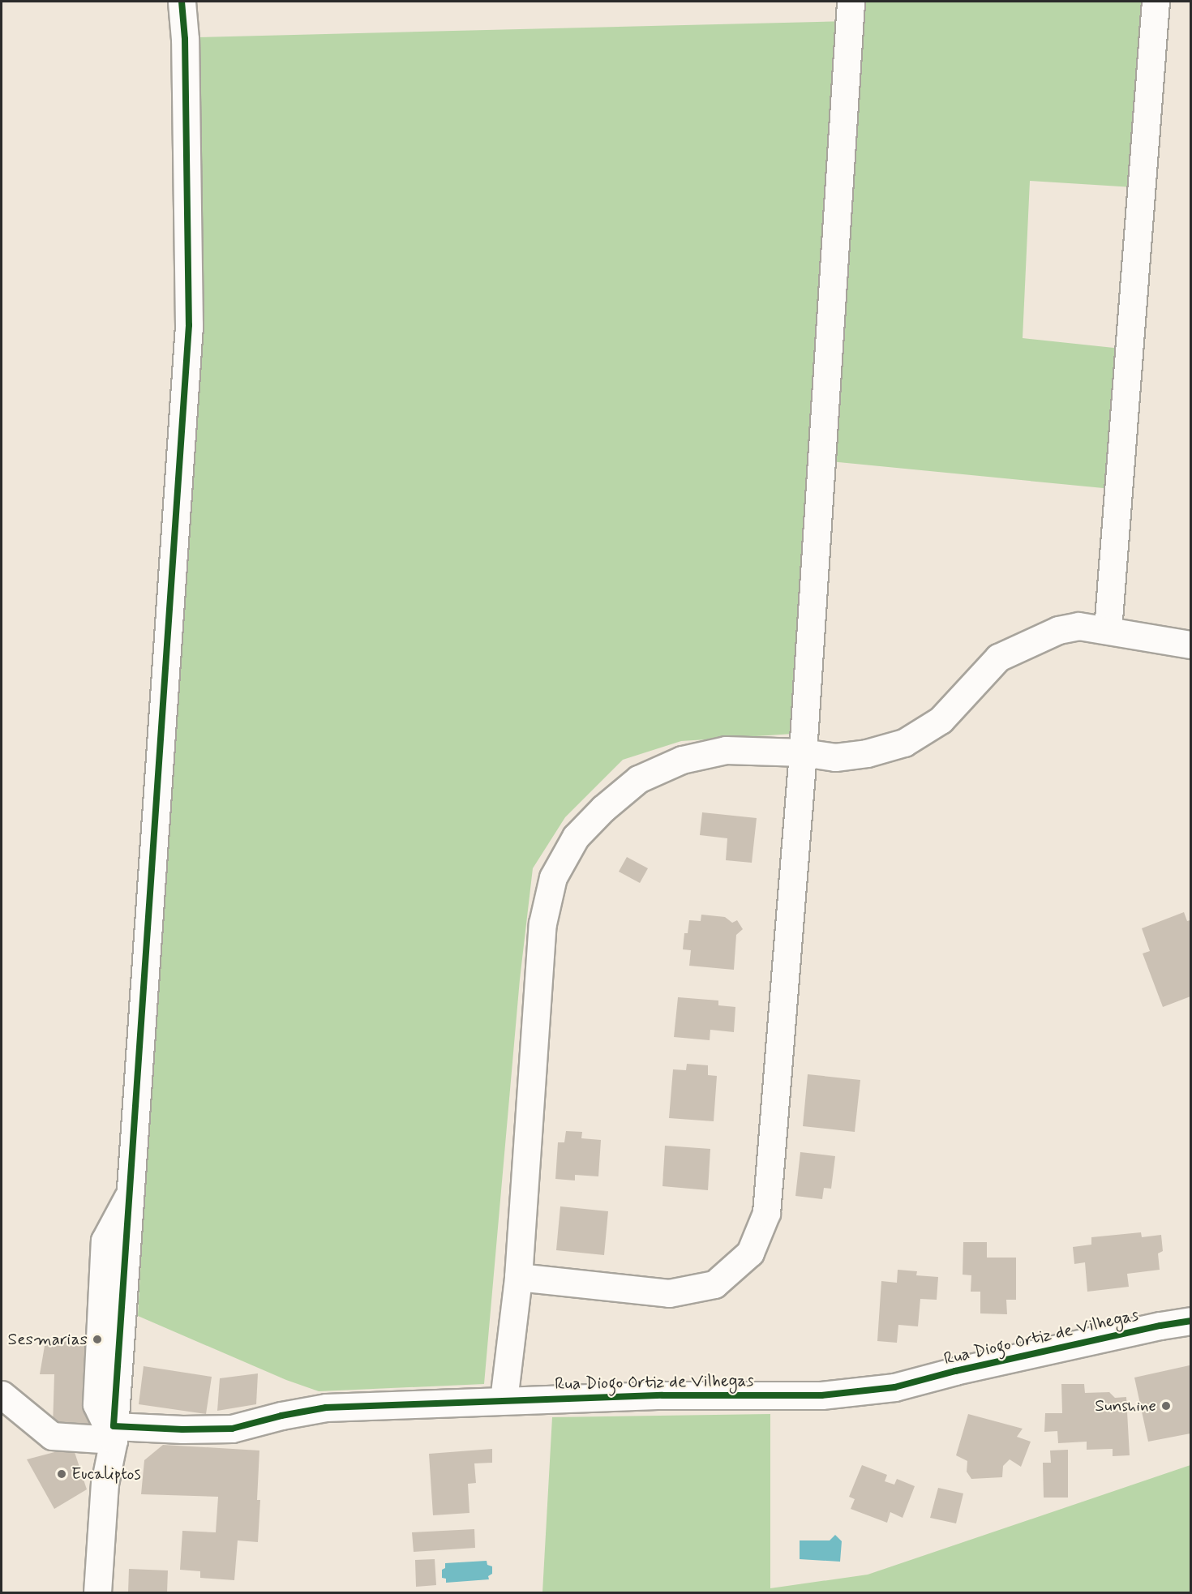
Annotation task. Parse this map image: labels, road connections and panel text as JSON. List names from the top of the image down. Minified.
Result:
{"streets":{"street":["Rua Diogo Ortiz de Vilhegas"]},"places":["Sesmarias","Sunshine","Eucaliptos"]}
